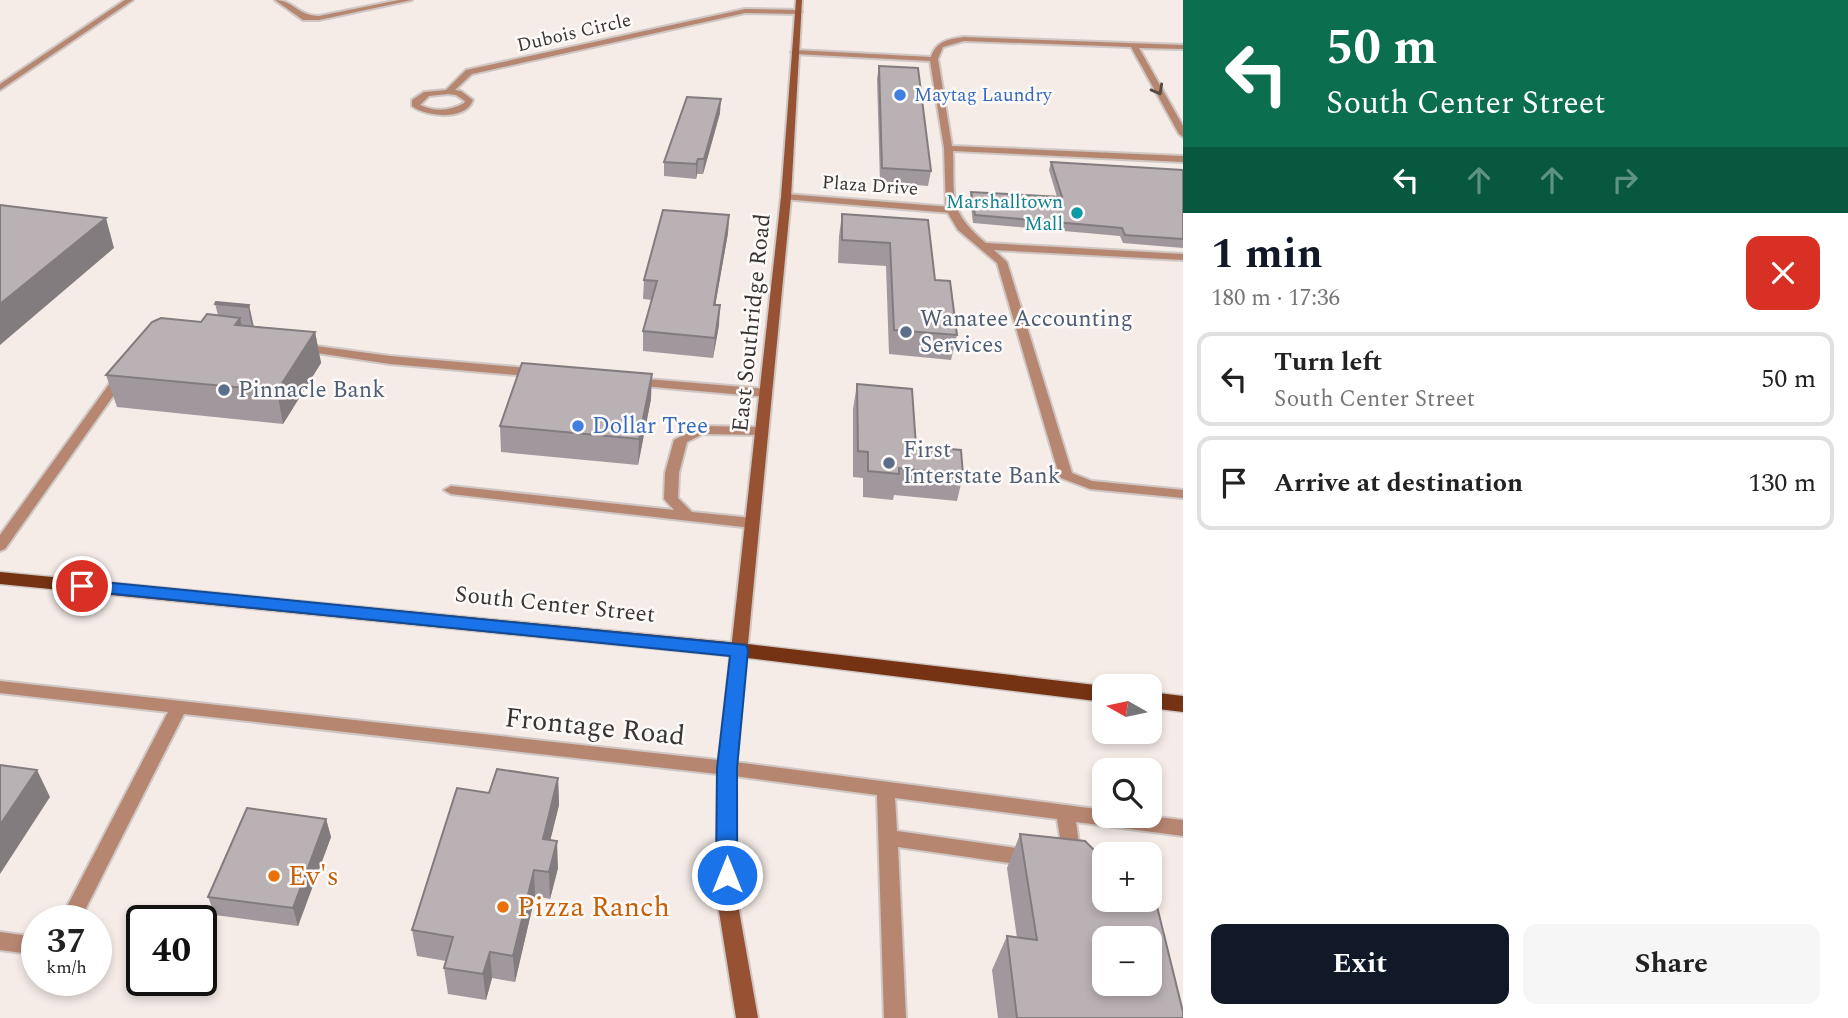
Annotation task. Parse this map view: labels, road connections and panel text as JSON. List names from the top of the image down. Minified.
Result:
{"streets":{"main road":["South Center Street"],"street":["Dubois Circle","Plaza Drive","East Southridge Road","Frontage Road"]},"crossings":[["Dubois Circle","East Southridge Road"],["Plaza Drive","East Southridge Road"],["East Southridge Road","South Center Street"],["East Southridge Road","Frontage Road"]],"places":["Maytag Laundry","Marshalltown Mall","Wanatee Accounting Services","Pinnacle Bank","Dollar Tree","First Interstate Bank","Ev's","Pizza Ranch"],"north":"left","page":{"turn":["50 m","South Center Street"],"heading":["1 min","180 m · 17:36"],"list":[{"name":"Turn left","note":"South Center Street","value":"50 m"},{"name":"Arrive at destination","value":"130 m"}],"map_buttons":["+","−"],"speed":"37 km/h","limit":"40","buttons":["Exit","Share"]}}
